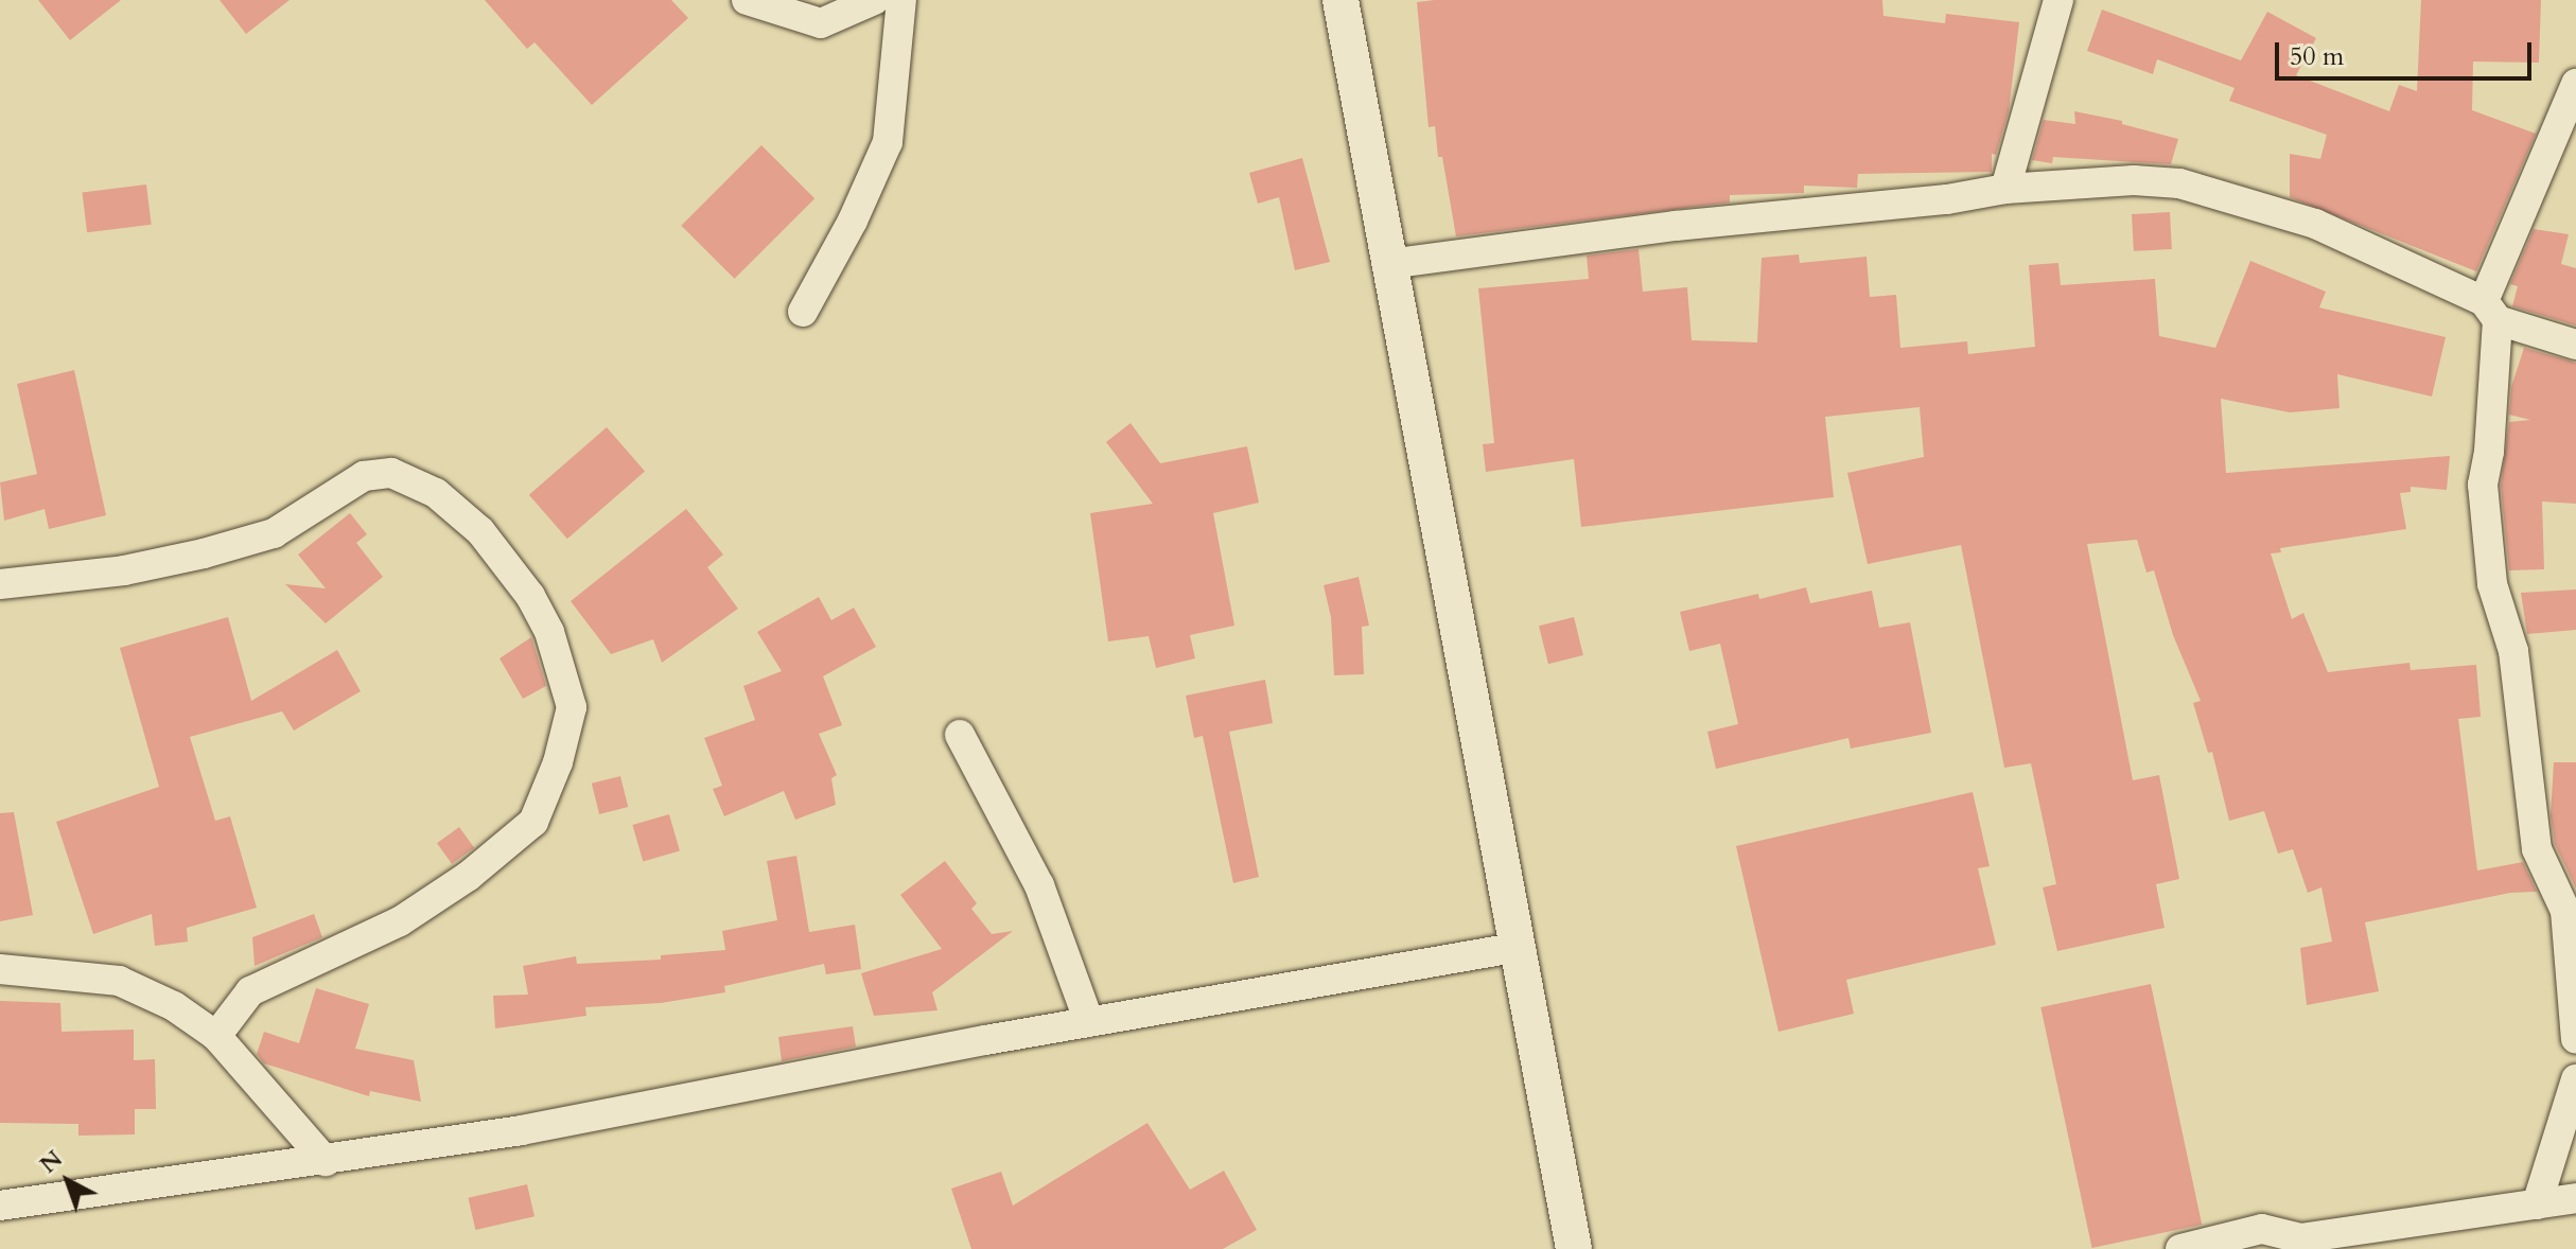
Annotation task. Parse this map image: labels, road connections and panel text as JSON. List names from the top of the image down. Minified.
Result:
{"scale_bar":"50 m","north":"top left"}
